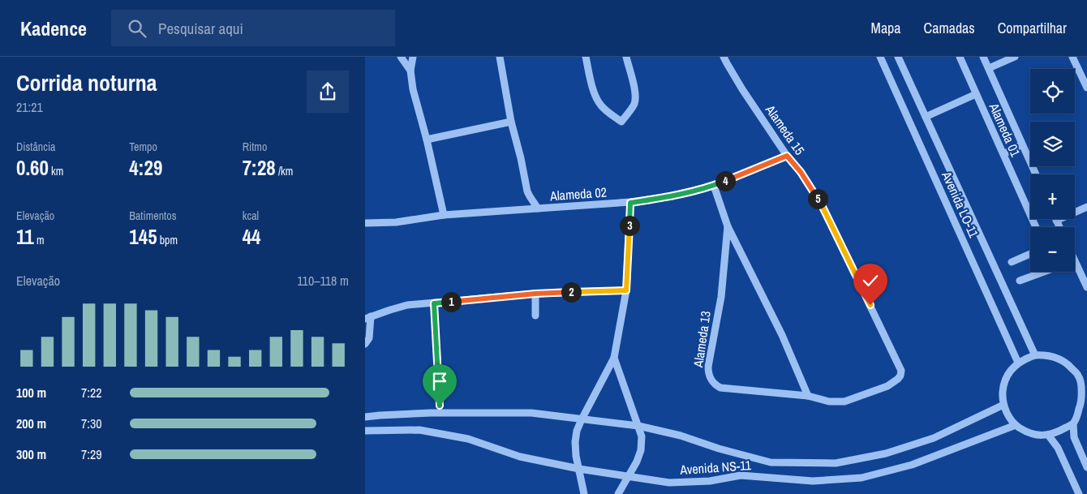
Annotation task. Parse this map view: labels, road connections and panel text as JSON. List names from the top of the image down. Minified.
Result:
{"streets":{"street":["Alameda 15","Alameda 01","Alameda 02","Avenida LO-11","Alameda 13","Avenida NS-11"]},"crossings":[["Alameda 15","Alameda 02"],["Alameda 15","Alameda 13"],["Alameda 02","Alameda 13"],["Avenida LO-11","Avenida NS-11"]],"page":{"header":"Kadence","search":"Pesquisar aqui","nav":["Mapa","Camadas","Compartilhar"],"heading":["Corrida noturna","21:21"],"map_buttons":["+","−"],"stats":[["Distância","0.60 km"],["Tempo","4:29"],["Ritmo","7:28 /km"],["Elevação","11 m"],["Batimentos","145 bpm"],["kcal","44"]],"pins":["4","5","3","2","1"],"chart":["Elevação","110–118 m"],"list":[{"name":"100 m","note":"7:22"},{"name":"200 m","note":"7:30"},{"name":"300 m","note":"7:29"}]}}
